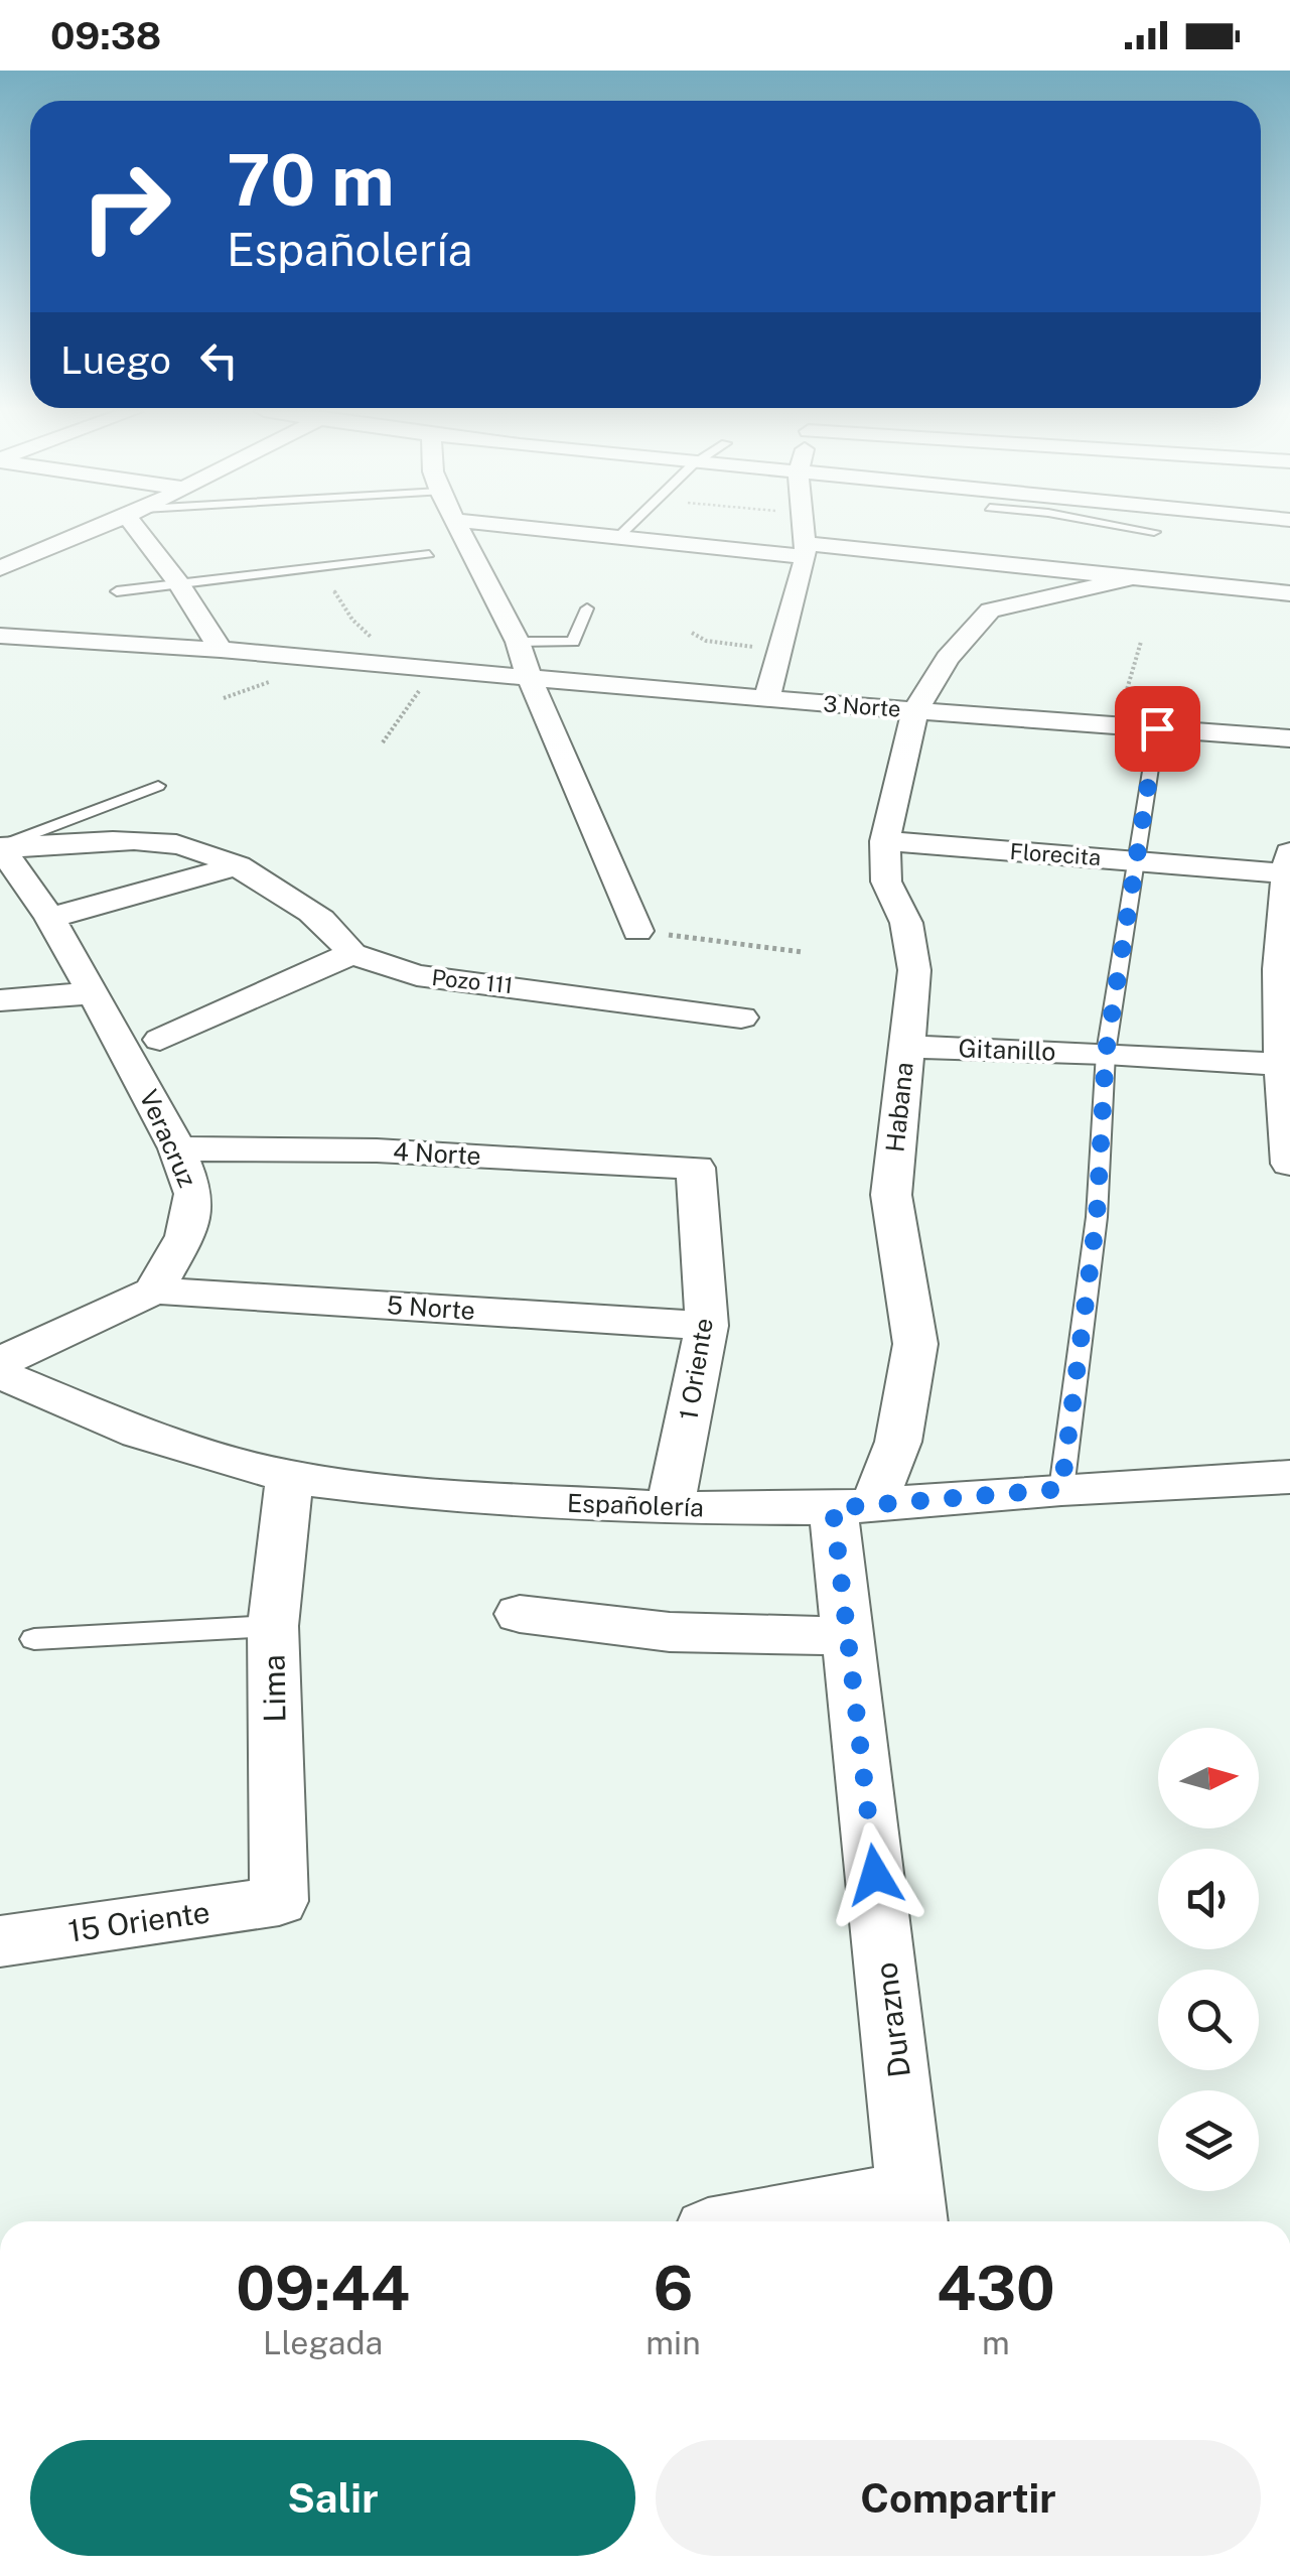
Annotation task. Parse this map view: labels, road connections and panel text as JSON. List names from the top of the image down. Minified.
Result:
{"streets":{"street":["3 Norte","Florecita","Pozo 111","Gitanillo","Habana","Veracruz","4 Norte","5 Norte","1 Oriente","Españolería","Lima","15 Oriente","Durazno"]},"crossings":[["3 Norte","Habana"],["Florecita","Habana"],["Gitanillo","Habana"],["Habana","Españolería"],["Habana","Durazno"],["Veracruz","4 Norte"],["Veracruz","5 Norte"],["4 Norte","1 Oriente"],["5 Norte","1 Oriente"],["1 Oriente","Españolería"],["Españolería","Lima"],["Españolería","Durazno"],["Lima","15 Oriente"]],"north":"right","page":{"status":"09:38","turn":["70 m","Españolería"],"then":"Luego","eta":["09:44","Llegada","6","min","430","m"],"buttons":["Salir","Compartir"]}}
